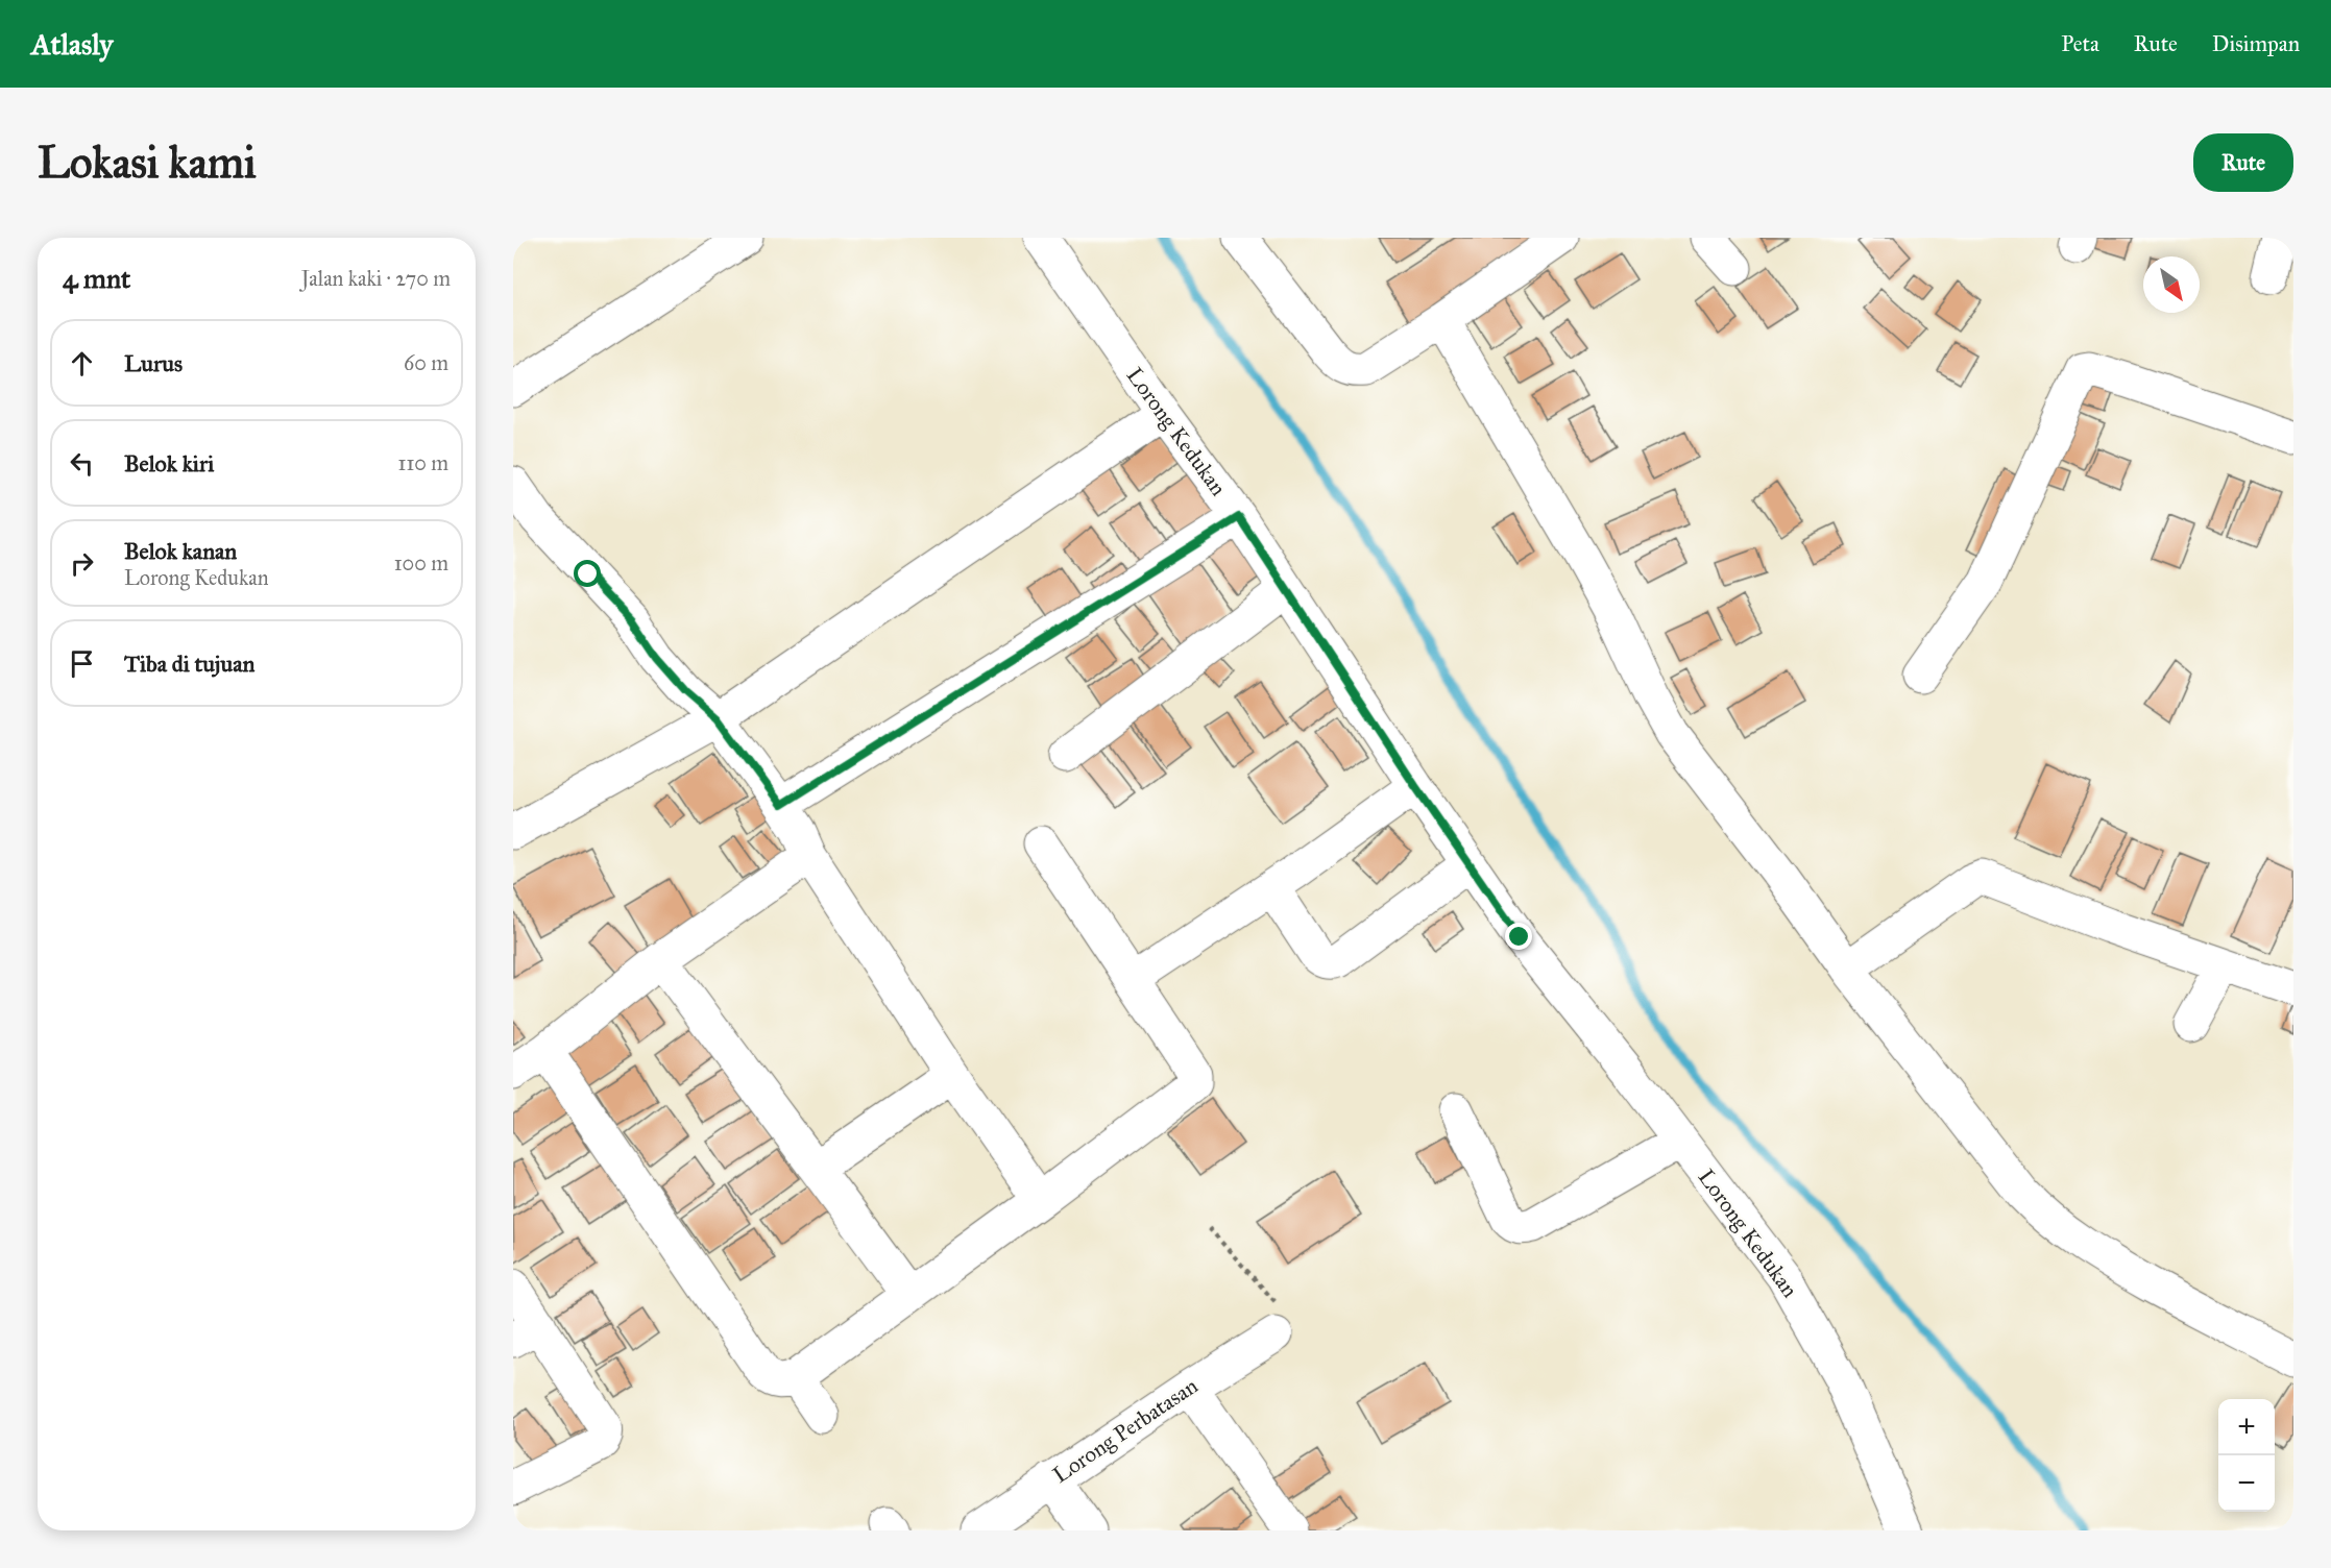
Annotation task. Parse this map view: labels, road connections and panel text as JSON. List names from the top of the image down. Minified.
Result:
{"streets":{"street":["Lorong Kedukan","Lorong Perbatasan"]},"north":"bottom right","page":{"header":"Atlasly","nav":["Peta","Rute","Disimpan"],"buttons":"Rute","title":"Lokasi kami","heading":["4 mnt","Jalan kaki · 270 m"],"list":[["Lurus","60 m"],["Belok kiri","110 m"],["Belok kanan","Lorong Kedukan","100 m"],"Tiba di tujuan"],"map_buttons":["+","−"]}}
